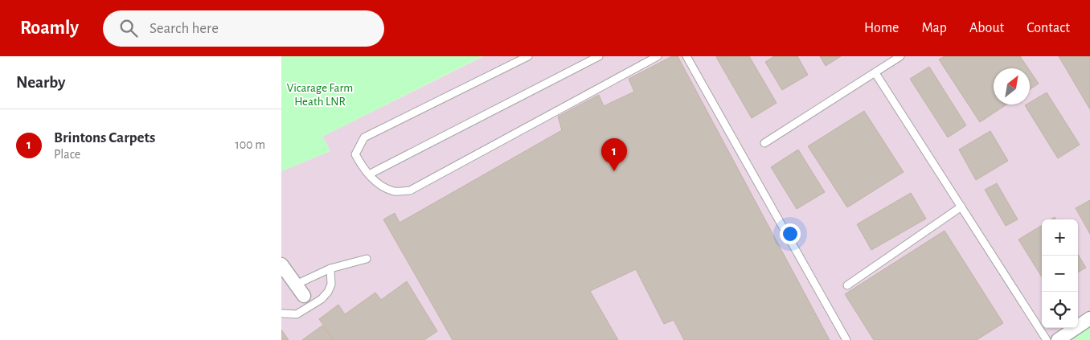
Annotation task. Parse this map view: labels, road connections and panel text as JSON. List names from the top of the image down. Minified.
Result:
{"parks":["Vicarage Farm Heath LNR"],"north":"top right","page":{"header":"Roamly","search":"Search here","nav":["Home","Map","About","Contact"],"heading":"Nearby","list":[{"mark":"1","name":"Brintons Carpets","note":"Place","value":"100 m"}],"pins":"1","map_buttons":["+","−"]}}
